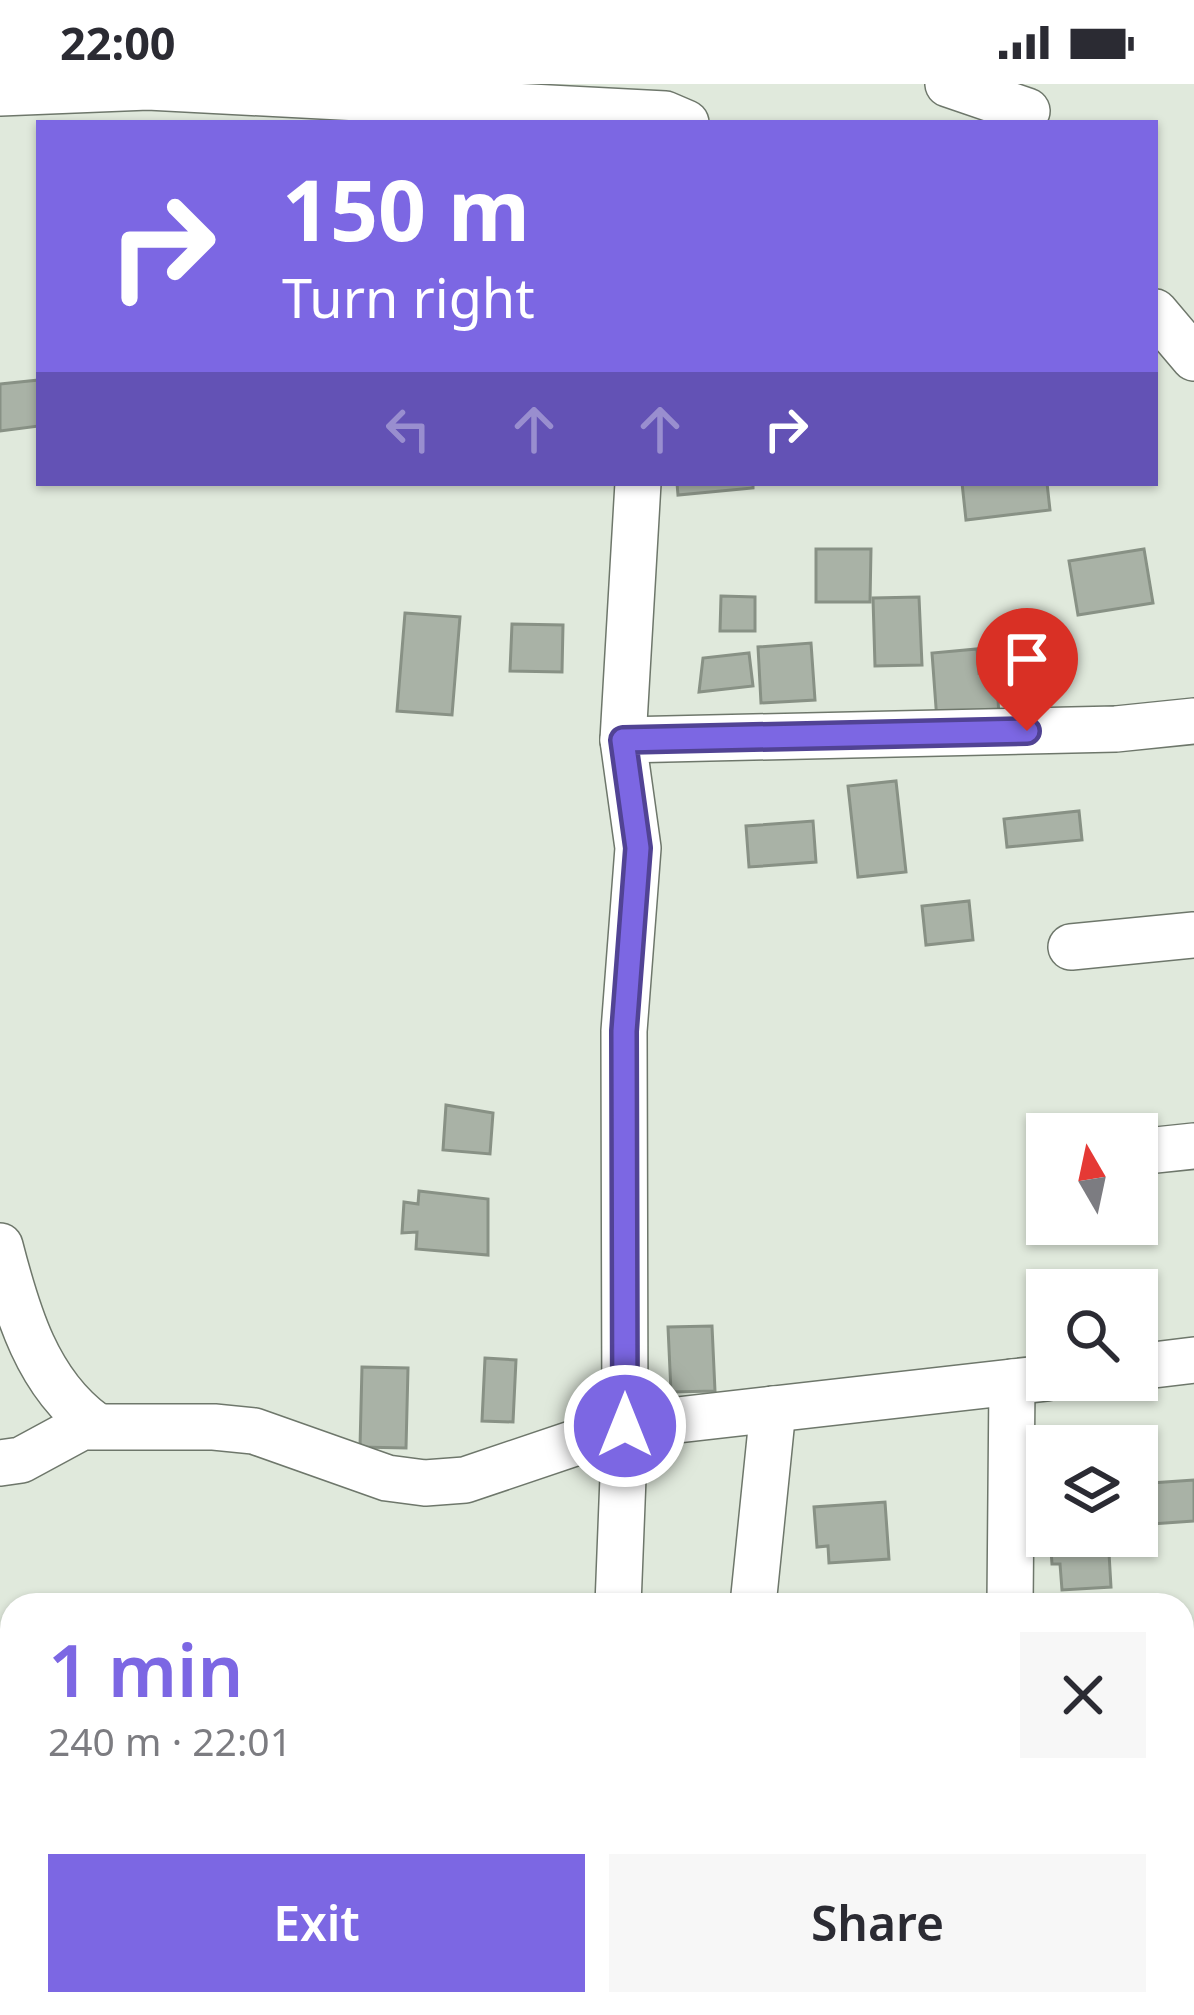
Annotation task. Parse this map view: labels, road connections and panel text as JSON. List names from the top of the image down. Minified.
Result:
{"north":"top","page":{"status":"22:00","turn":["150 m","Turn right"],"heading":["1 min","240 m · 22:01"],"buttons":["Exit","Share"]}}
